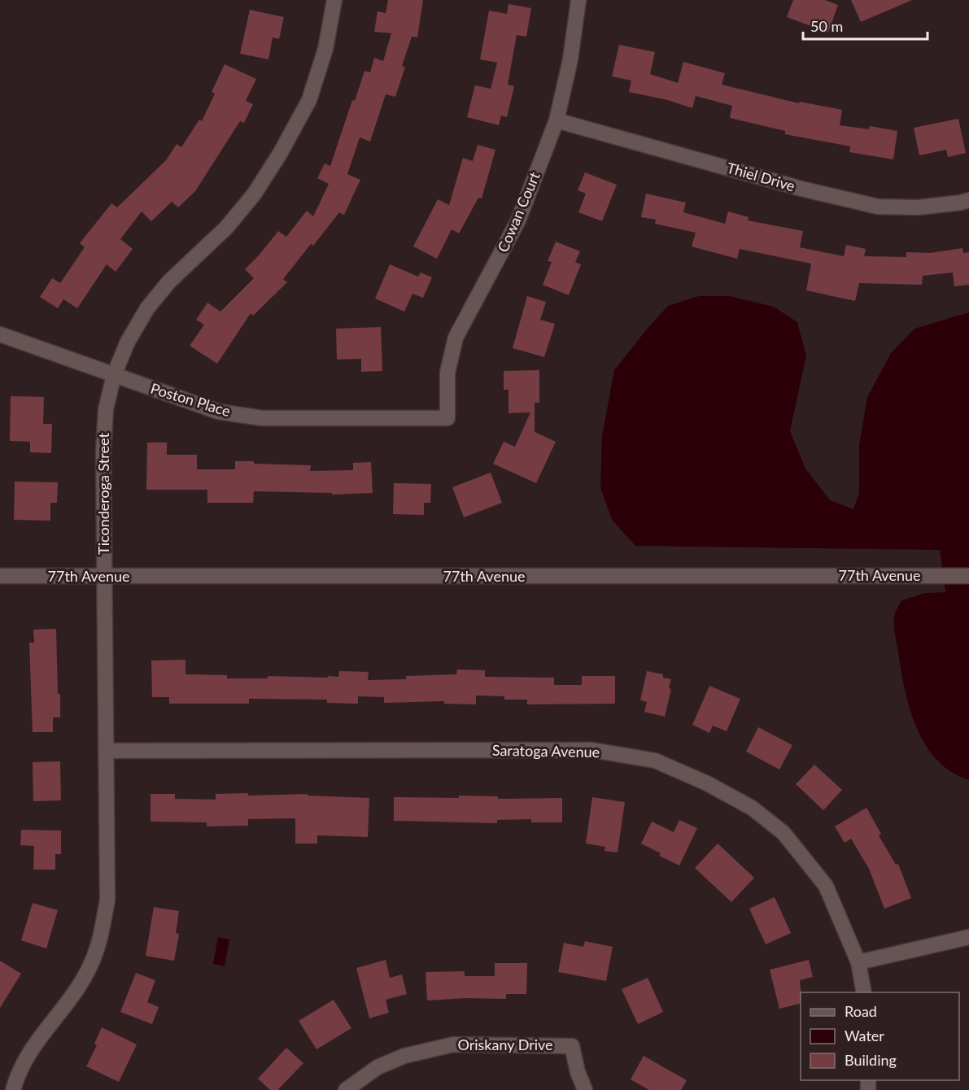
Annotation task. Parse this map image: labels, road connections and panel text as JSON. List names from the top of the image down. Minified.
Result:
{"streets":{"street":["Thiel Drive","Cowan Court","Poston Place","Ticonderoga Street","77th Avenue","Saratoga Avenue","Oriskany Drive"]},"crossings":[["Thiel Drive","Cowan Court"],["Cowan Court","Poston Place"],["Poston Place","Ticonderoga Street"],["Ticonderoga Street","77th Avenue"],["Ticonderoga Street","Saratoga Avenue"]],"legend":["Road","Water","Building"],"scale_bar":"50 m"}
